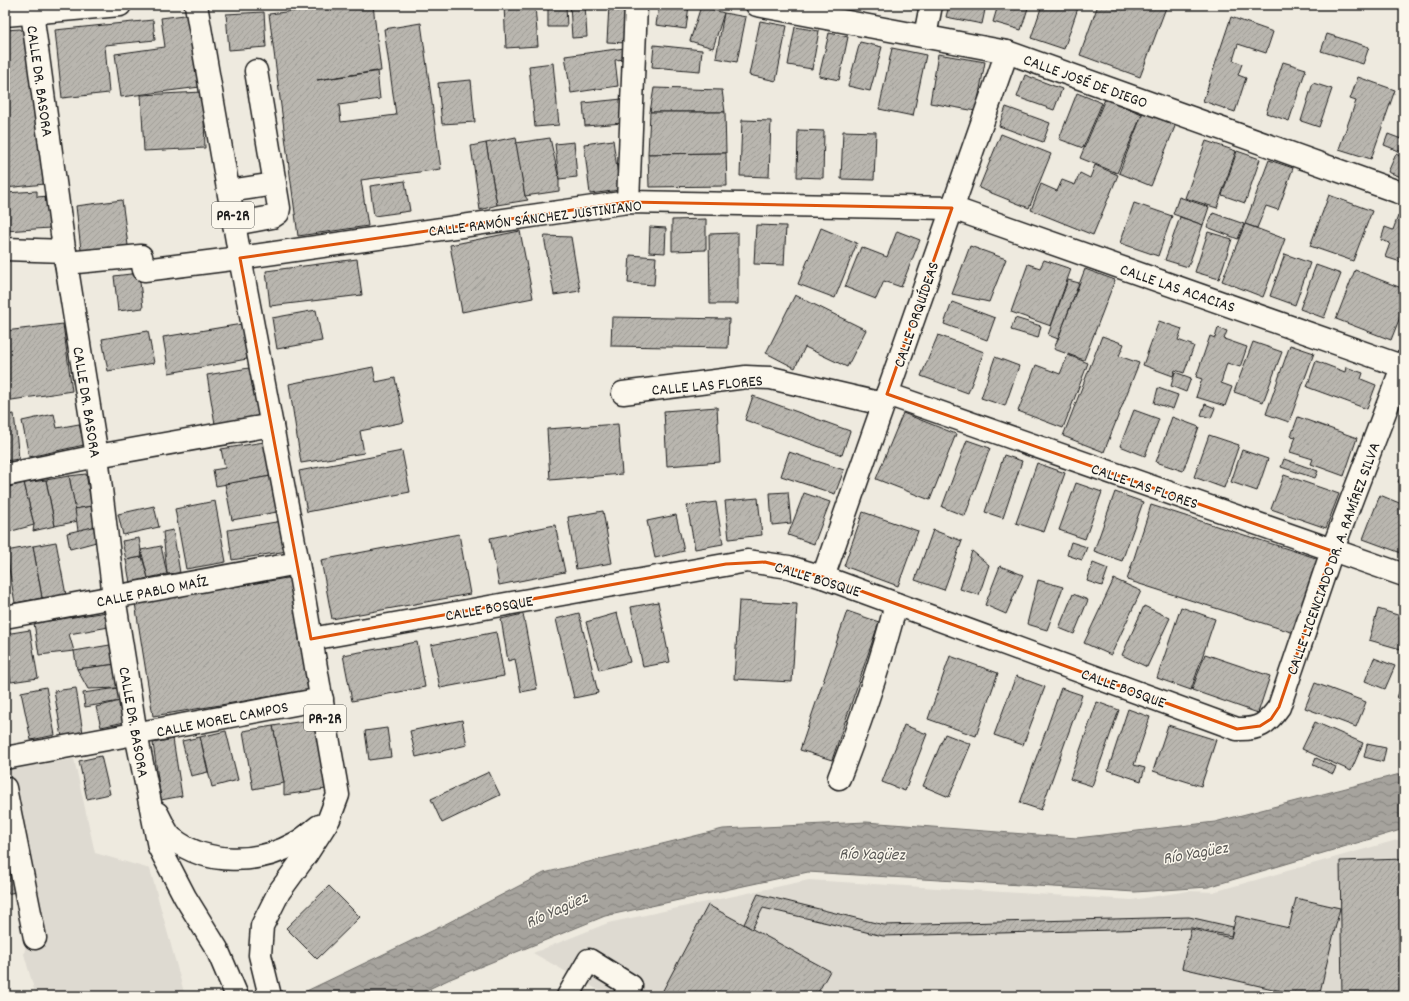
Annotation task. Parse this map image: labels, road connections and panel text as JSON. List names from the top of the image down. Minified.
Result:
{"streets":{"street":["CALLE JOSÉ DE DIEGO","CALLE DR. BASORA","PR-2R","CALLE RAMÓN SÁNCHEZ JUSTINIANO","CALLE LAS ACACIAS","CALLE ORQUÍDEAS","CALLE LAS FLORES","CALLE LICENCIADO DR. A. RAMÍREZ SILVA","CALLE BOSQUE","CALLE PABLO MAÍZ","CALLE MOREL CAMPOS"]},"crossings":[["CALLE JOSÉ DE DIEGO","CALLE ORQUÍDEAS"],["CALLE DR. BASORA","CALLE RAMÓN SÁNCHEZ JUSTINIANO"],["CALLE DR. BASORA","CALLE PABLO MAÍZ"],["CALLE DR. BASORA","CALLE MOREL CAMPOS"],["PR-2R","CALLE RAMÓN SÁNCHEZ JUSTINIANO"],["PR-2R","CALLE BOSQUE"],["PR-2R","CALLE PABLO MAÍZ"],["PR-2R","CALLE MOREL CAMPOS"],["CALLE RAMÓN SÁNCHEZ JUSTINIANO","CALLE LAS ACACIAS"],["CALLE RAMÓN SÁNCHEZ JUSTINIANO","CALLE ORQUÍDEAS"],["CALLE LAS ACACIAS","CALLE ORQUÍDEAS"],["CALLE LAS ACACIAS","CALLE LICENCIADO DR. A. RAMÍREZ SILVA"],["CALLE ORQUÍDEAS","CALLE LAS FLORES"],["CALLE ORQUÍDEAS","CALLE BOSQUE"],["CALLE LAS FLORES","CALLE LICENCIADO DR. A. RAMÍREZ SILVA"],["CALLE LICENCIADO DR. A. RAMÍREZ SILVA","CALLE BOSQUE"]],"water":["Río Yagüez"]}
